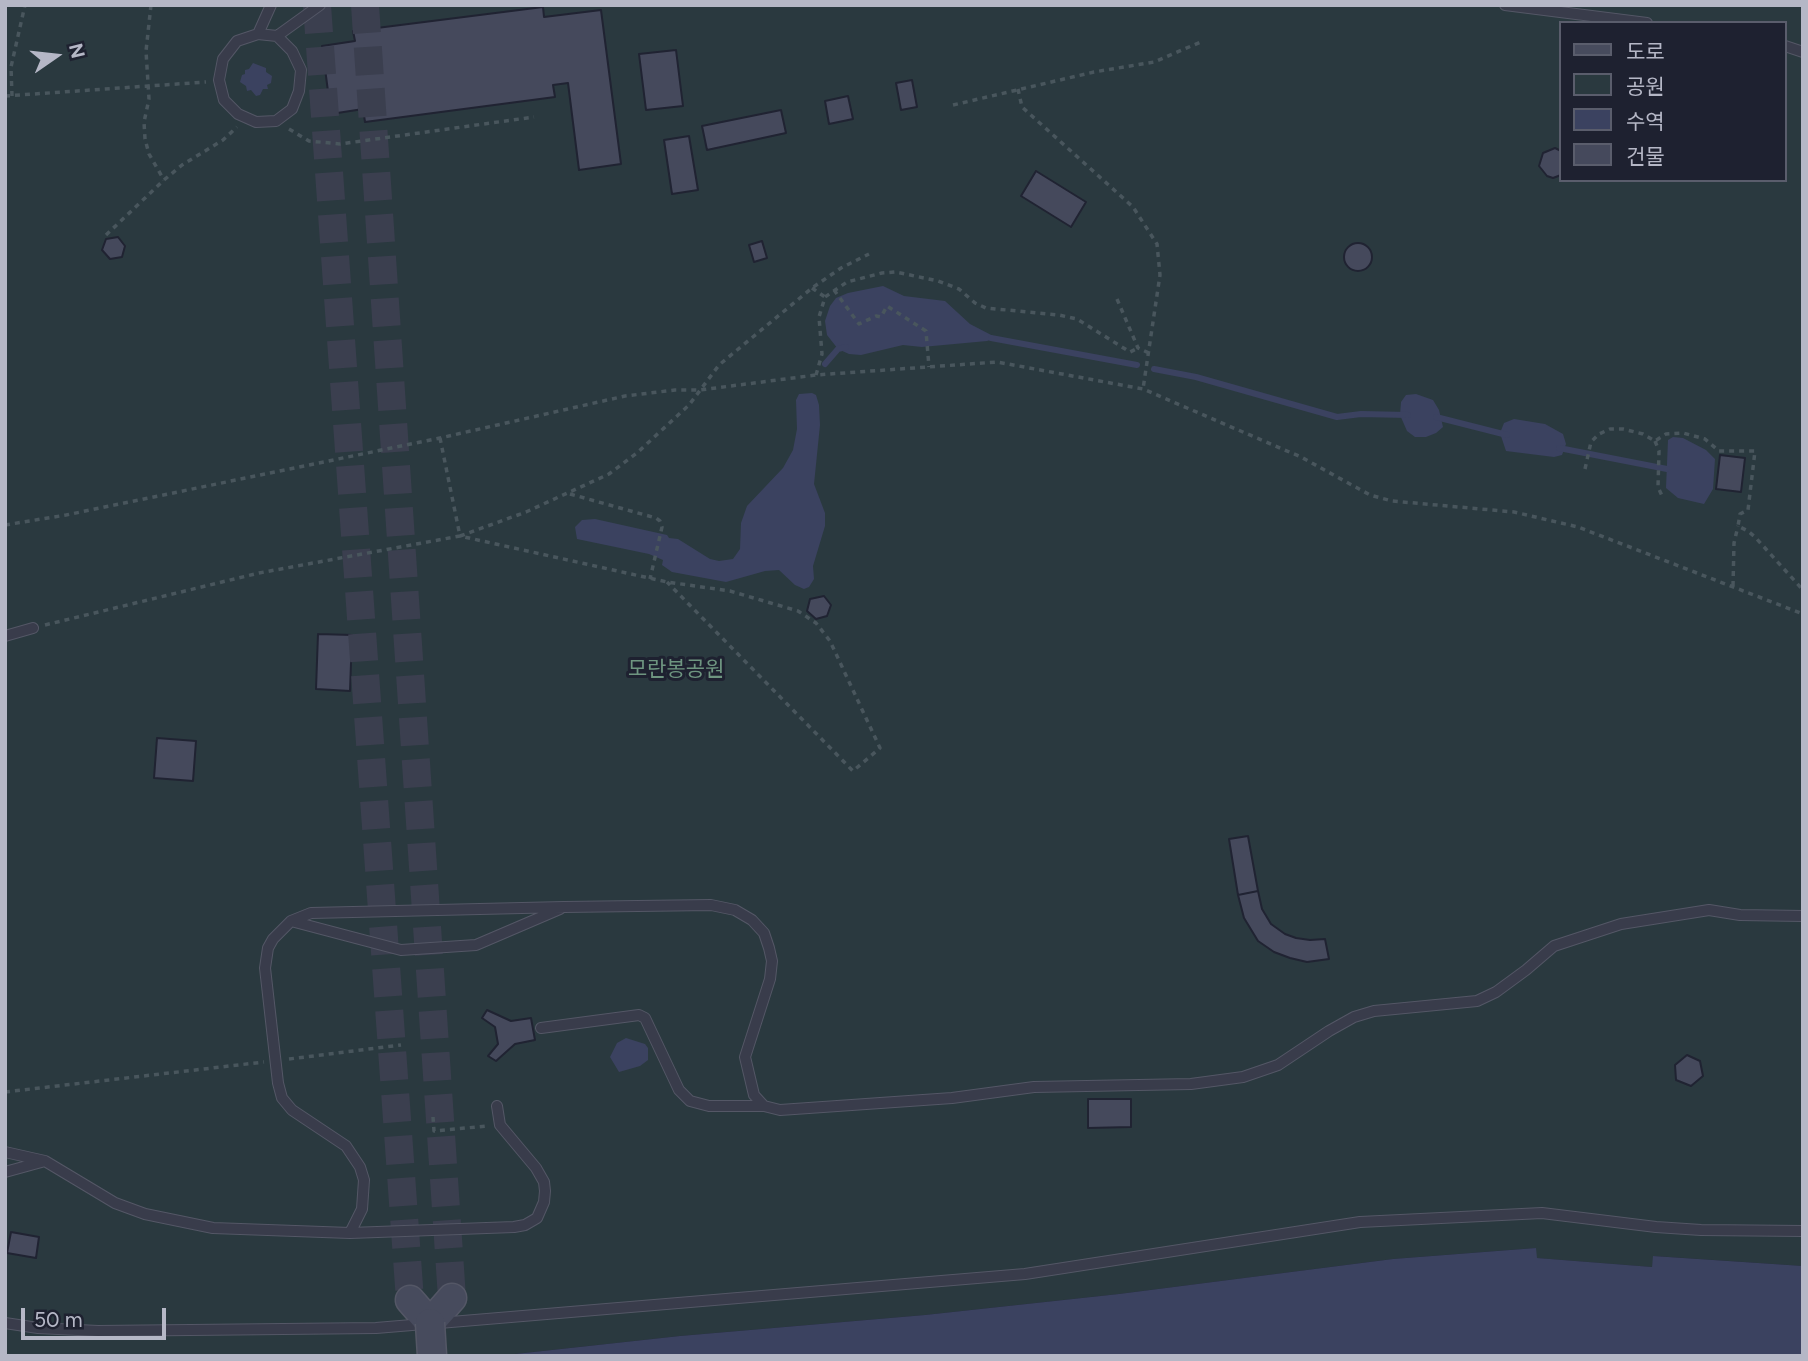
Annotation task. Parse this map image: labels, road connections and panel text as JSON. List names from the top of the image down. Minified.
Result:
{"parks":["모란봉공원"],"legend":["도로","공원","수역","건물"],"scale_bar":"50 m","north":"right"}
